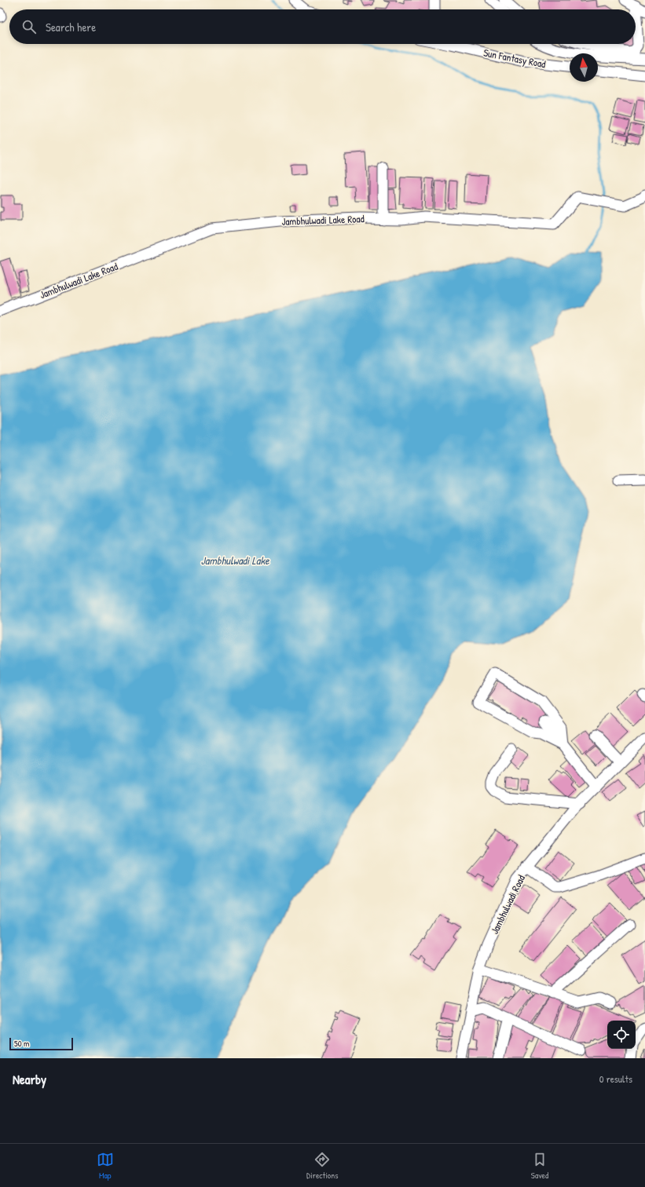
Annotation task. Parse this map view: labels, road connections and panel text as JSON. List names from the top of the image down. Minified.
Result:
{"streets":{"street":["Sun Fantasy Road","Jambhulwadi Lake Road","Jambhulwadi Road"]},"water":["Jambhulwadi Lake"],"scale_bar":"50 m","north":"top","page":{"search":"Search here","scale":"50 m","heading":["Nearby","0 results"],"nav":["Map","Directions","Saved"]}}
